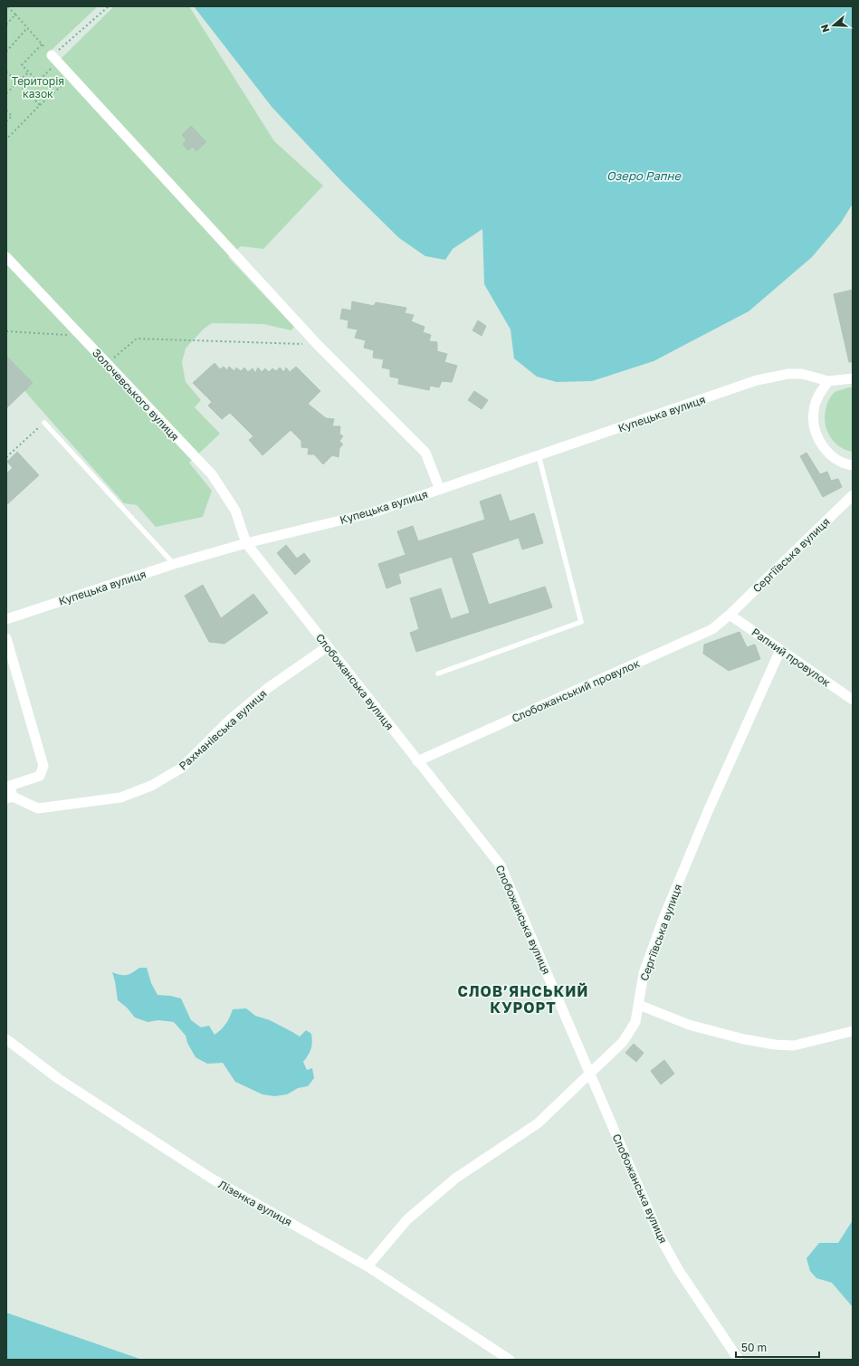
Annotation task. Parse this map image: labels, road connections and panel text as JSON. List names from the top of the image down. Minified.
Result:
{"streets":{"street":["Золочевського вулиця","Купецька вулиця","Сергіївська вулиця","Рапний провулок","Слобожанська вулиця","Слобожанський провулок","Рахманівська вулиця","Лізенка вулиця"]},"crossings":[["Золочевського вулиця","Купецька вулиця"],["Золочевського вулиця","Слобожанська вулиця"],["Купецька вулиця","Слобожанська вулиця"],["Сергіївська вулиця","Рапний провулок"],["Сергіївська вулиця","Слобожанська вулиця"],["Сергіївська вулиця","Слобожанський провулок"],["Сергіївська вулиця","Лізенка вулиця"],["Рапний провулок","Слобожанський провулок"],["Слобожанська вулиця","Слобожанський провулок"],["Слобожанська вулиця","Рахманівська вулиця"]],"districts":["СЛОВ’ЯНСЬКИЙ КУРОРТ"],"water":["Озеро Рапне"],"parks":["Територія казок"],"scale_bar":"50 m","north":"left"}
